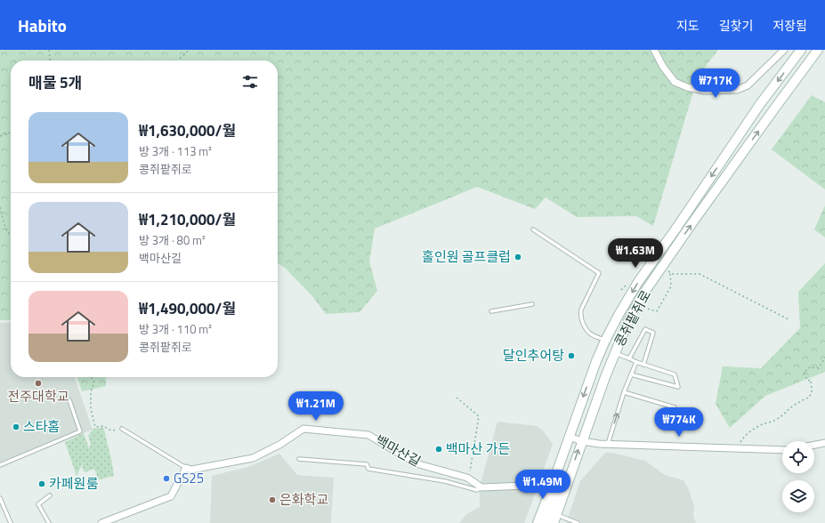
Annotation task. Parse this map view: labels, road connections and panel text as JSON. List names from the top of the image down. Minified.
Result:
{"streets":{"main road":["콩쥐팥쥐로"],"street":["백마산길"]},"places":["홀인원 골프클럽","달인추어탕","전주대학교","스타홈","백마산 가든","GS25","카페원룸","은화학교"],"page":{"header":"Habito","nav":["지도","길찾기","저장됨"],"heading":"매물 5개","price":["₩717K","₩1.63M","₩1.21M","₩774K","₩1.49M"],"list":[{"name":"₩1,630,000/월","note":"방 3개 · 113 m² · 콩쥐팥쥐로"},{"name":"₩1,210,000/월","note":"방 3개 · 80 m² · 백마산길"},{"name":"₩1,490,000/월","note":"방 3개 · 110 m² · 콩쥐팥쥐로"}]}}
